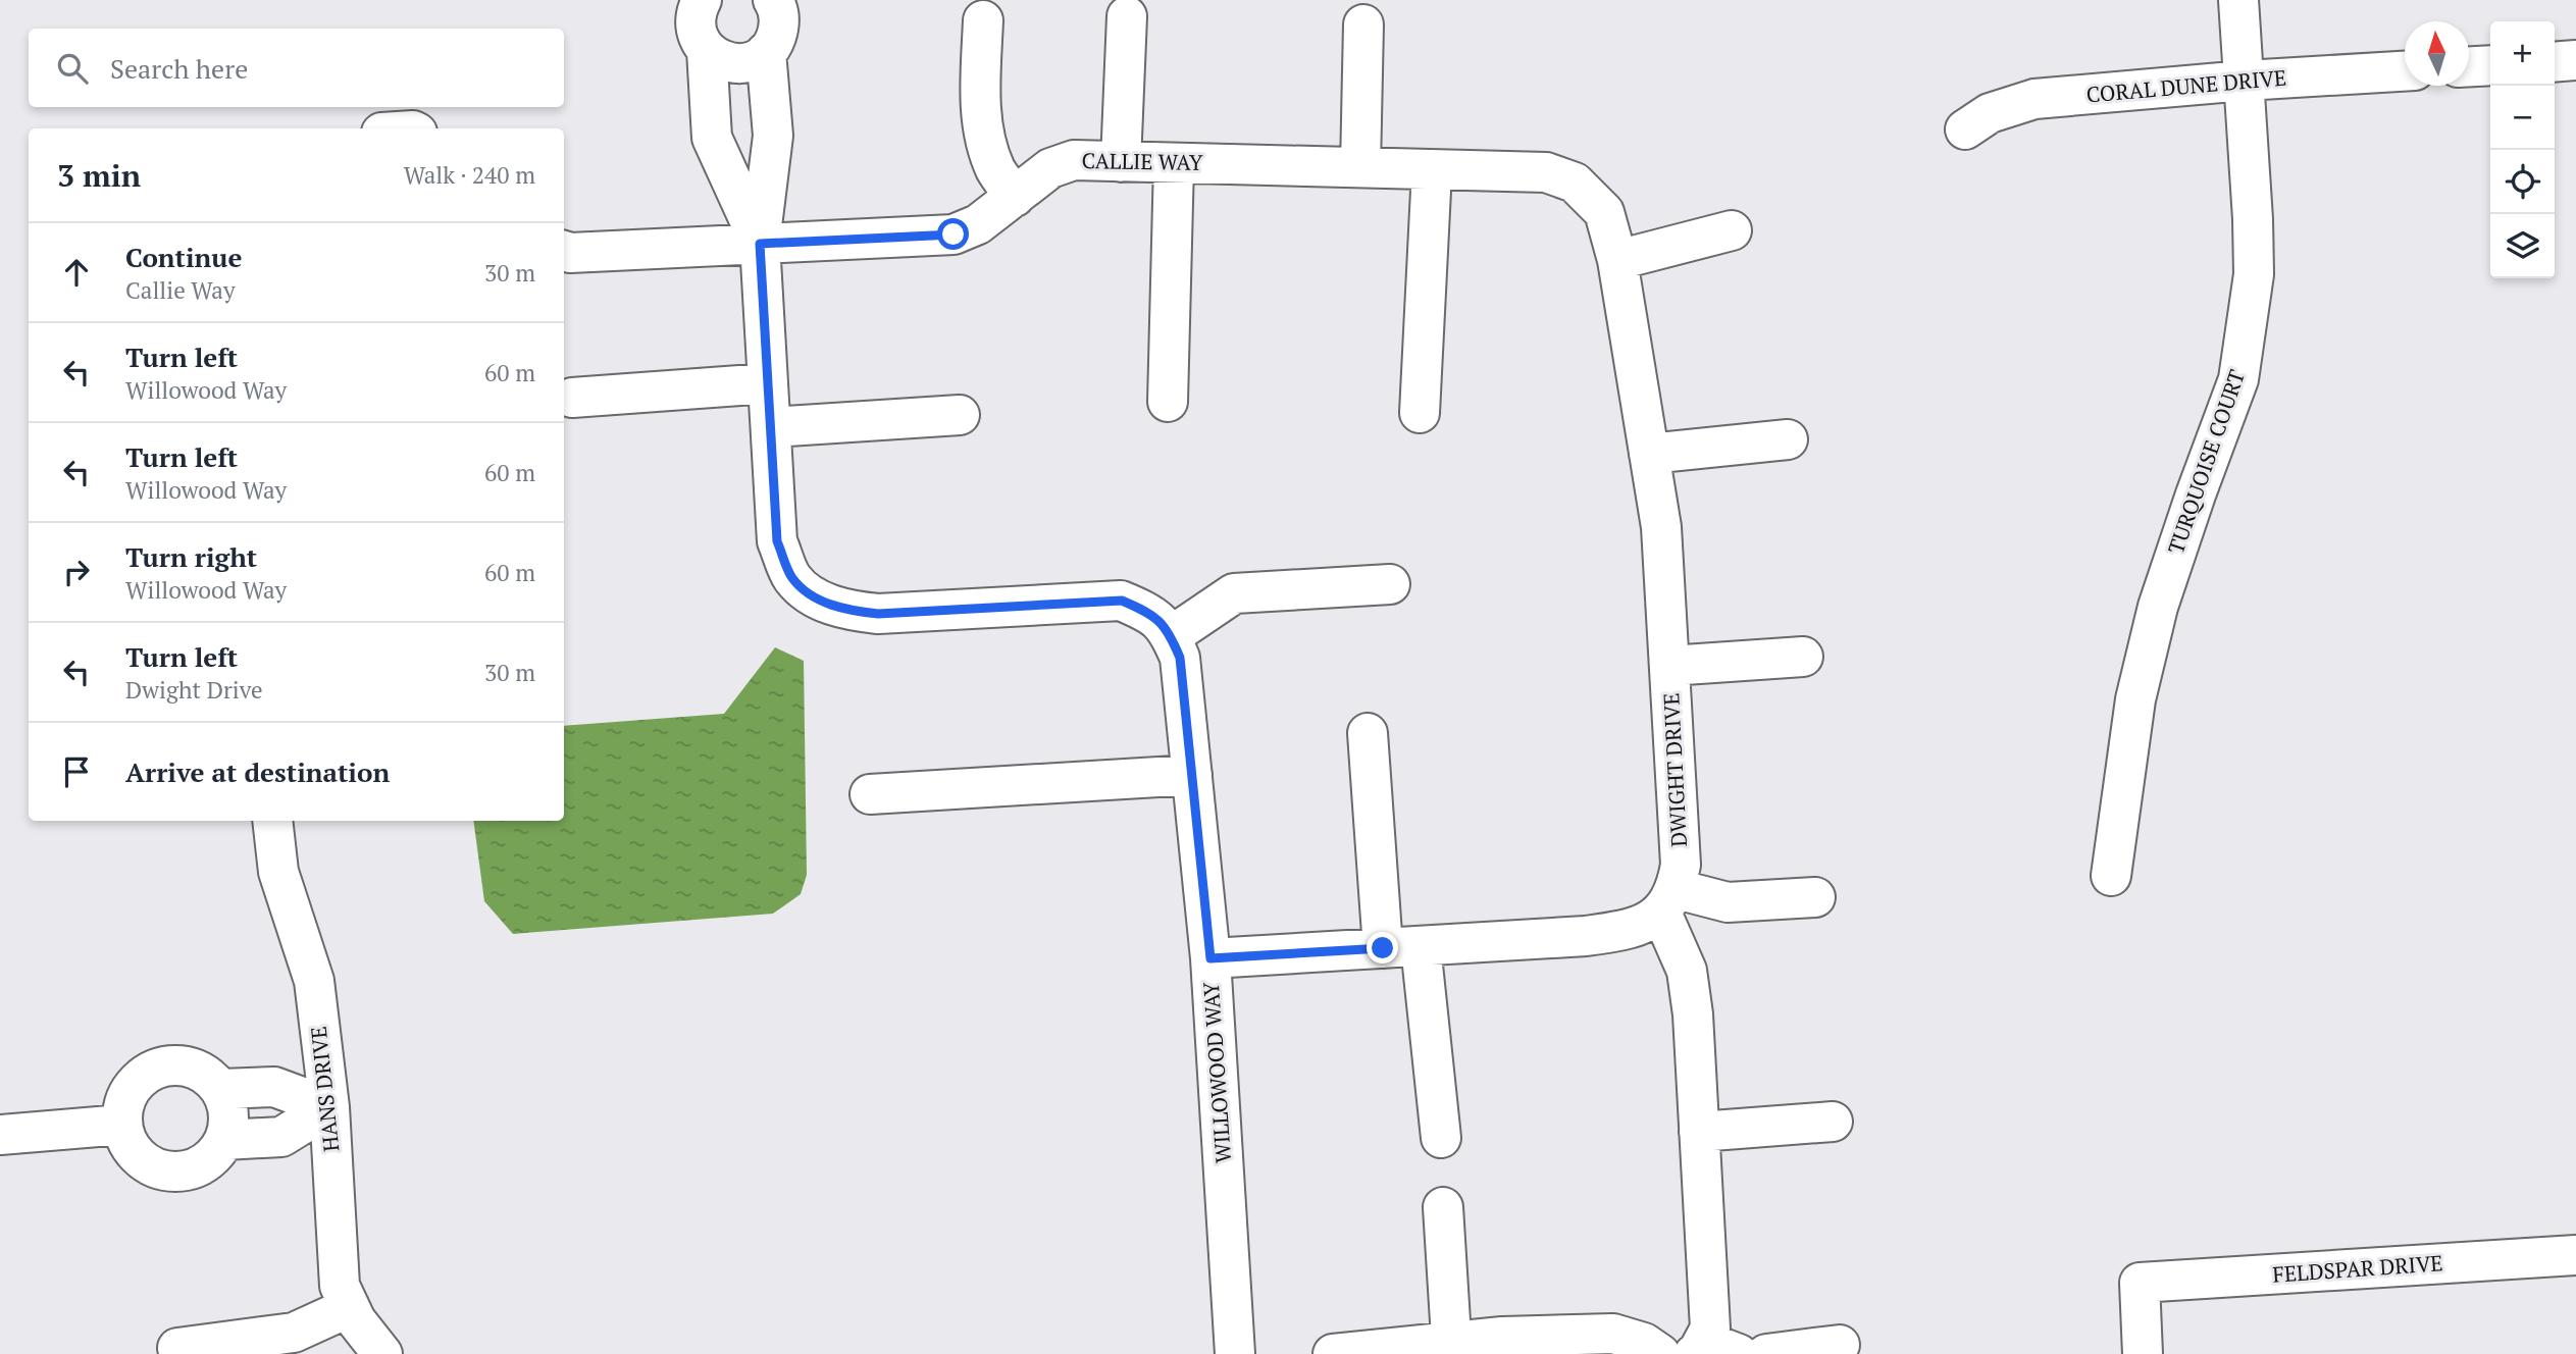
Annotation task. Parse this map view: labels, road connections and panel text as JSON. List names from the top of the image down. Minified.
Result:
{"streets":{"street":["CORAL DUNE DRIVE","CALLIE WAY","TURQUOISE COURT","DWIGHT DRIVE","WILLOWOOD WAY","HANS DRIVE","FELDSPAR DRIVE"]},"crossings":[["CORAL DUNE DRIVE","TURQUOISE COURT"],["CALLIE WAY","DWIGHT DRIVE"],["CALLIE WAY","WILLOWOOD WAY"]],"north":"top","page":{"map_buttons":["+","−"],"search":"Search here","heading":["3 min","Walk · 240 m"],"list":[["Continue","Callie Way","30 m"],["Turn left","Willowood Way","60 m"],["Turn left","Willowood Way","60 m"],["Turn right","Willowood Way","60 m"],["Turn left","Dwight Drive","30 m"],"Arrive at destination"]}}
